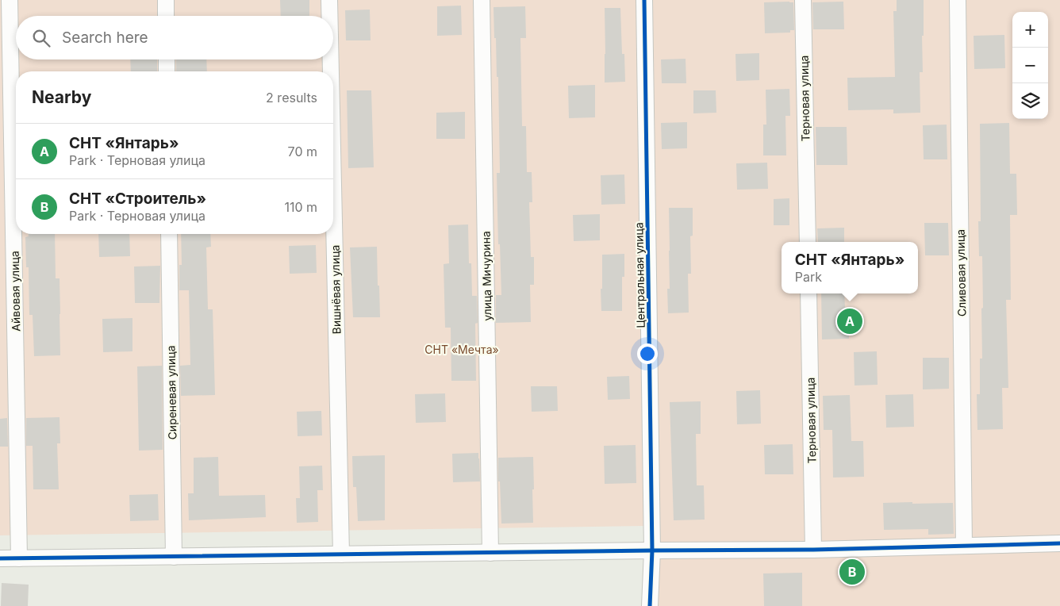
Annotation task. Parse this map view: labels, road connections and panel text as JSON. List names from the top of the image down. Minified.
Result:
{"streets":{"street":["Терновая улица","Сливовая улица","Центральная улица","улица Мичурина","Вишнёвая улица","Айвовая улица","Сиреневая улица"]},"parks":["СНТ «Мечта»"],"page":{"map_buttons":["+","−"],"search":"Search here","heading":["Nearby","2 results"],"list":[{"mark":"A","name":"СНТ «Янтарь»","note":"Park · Терновая улица","value":"70 m"},{"mark":"B","name":"СНТ «Строитель»","note":"Park · Терновая улица","value":"110 m"}],"popup":["СНТ «Янтарь»","Park"],"pins":["A","B"]}}
